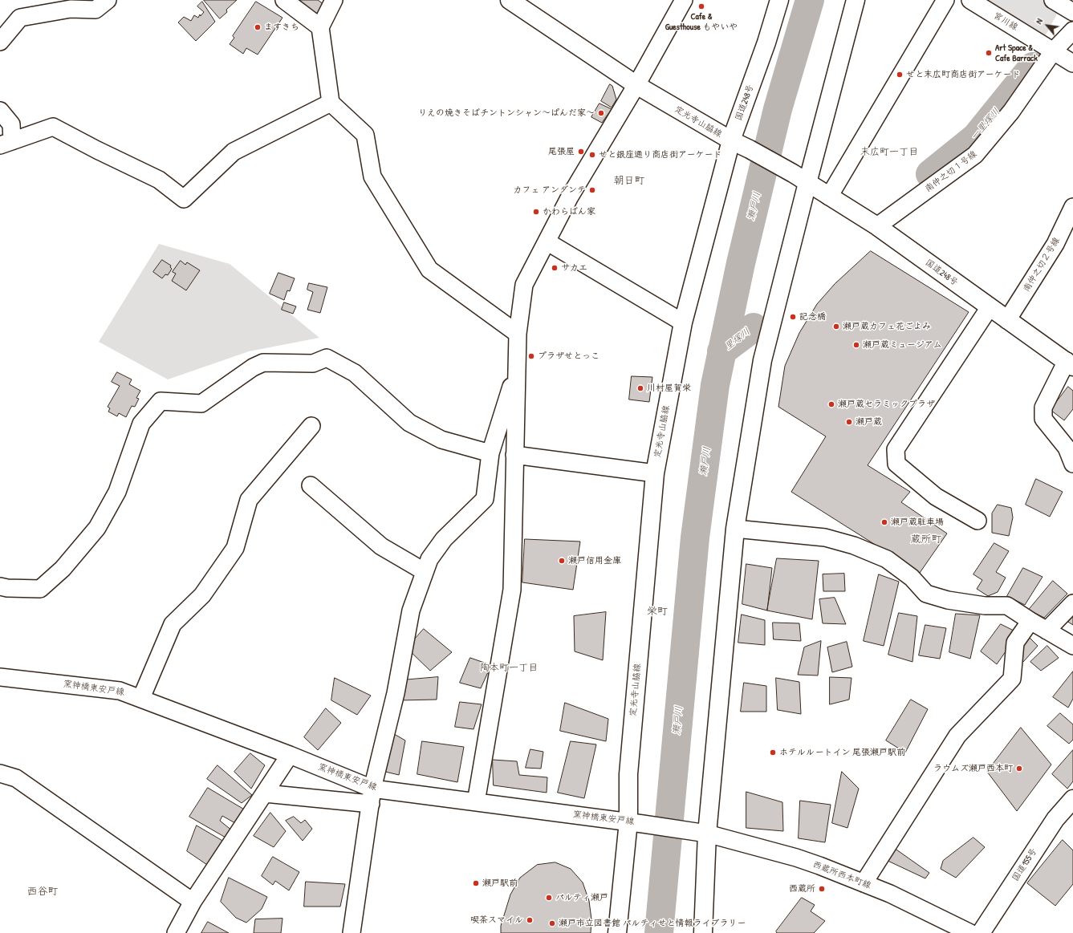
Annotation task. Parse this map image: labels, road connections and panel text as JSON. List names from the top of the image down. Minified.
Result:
{"streets":{"main road":["国道248号","定光寺山脇線","国道155号"],"street":["宮川線","南仲之切１号線","南仲之切２号線","窯神橋東安戸線","西蔵所西本町線"]},"crossings":[["宮川線","南仲之切１号線"],["国道248号","定光寺山脇線"],["国道248号","南仲之切１号線"],["国道248号","南仲之切２号線"],["定光寺山脇線","窯神橋東安戸線"],["窯神橋東安戸線","西蔵所西本町線"]],"districts":["末広町一丁目","朝日町","蔵所町","栄町","陶本町一丁目","西谷町"],"water":["一里塚川","瀬戸川","里塚川"],"places":["Cafe & Guesthouse もやいや","ますきち","Art Space & Cafe Barrack","せと末広町商店街アーケード","りえの焼きそばチントンシャン～ぱんだ家～","尾張屋","せと銀座通り商店街アーケード","カフェ アンダンテ","かわらばん家","サカエ","記念橋","瀬戸蔵カフェ花ごよみ","瀬戸蔵ミュージアム","プラザせとっこ","川村屋賀栄","瀬戸蔵セラミックプラザ","瀬戸蔵","瀬戸蔵駐車場","瀬戸信用金庫","ホテルルートイン 尾張瀬戸駅前","ラウムズ瀬戸西本町","瀬戸駅前","西蔵所","パルティ瀬戸","喫茶スマイル","瀬戸市立図書館 パルティせと情報ライブラリー"],"north":"top left"}
